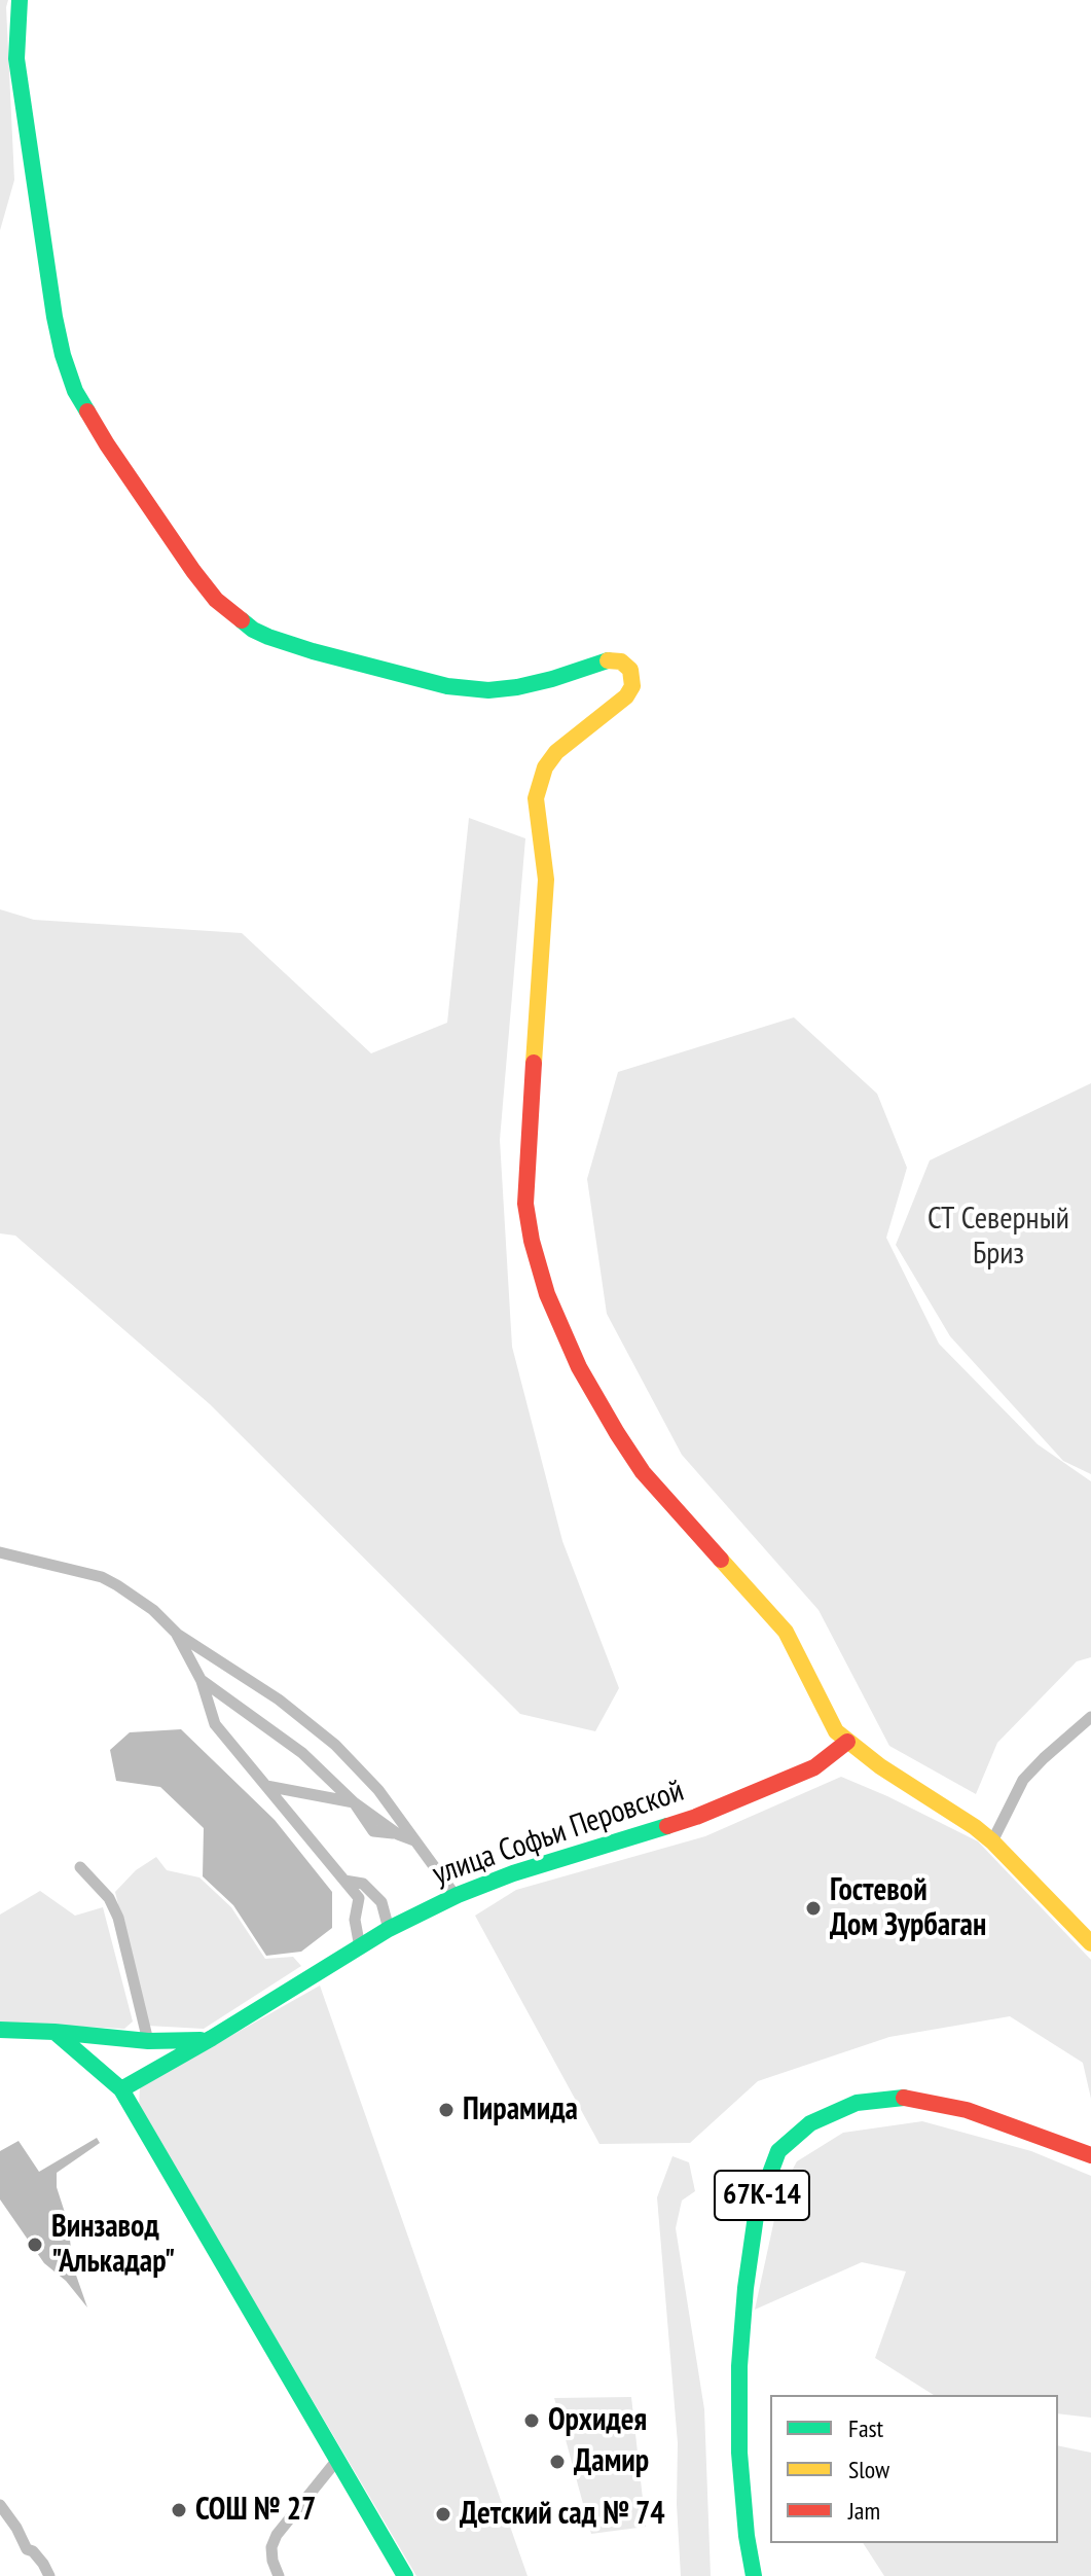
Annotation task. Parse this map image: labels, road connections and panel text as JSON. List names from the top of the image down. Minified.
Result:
{"streets":{"main road":["улица Софьи Перовской","67К-14"]},"parks":["СТ Северный Бриз"],"places":["Гостевой Дом Зурбаган","Пирамида","Винзавод \"Алькадар\"","Орхидея","Дамир","СОШ № 27","Детский сад № 74"],"legend":["Fast","Slow","Jam"]}
